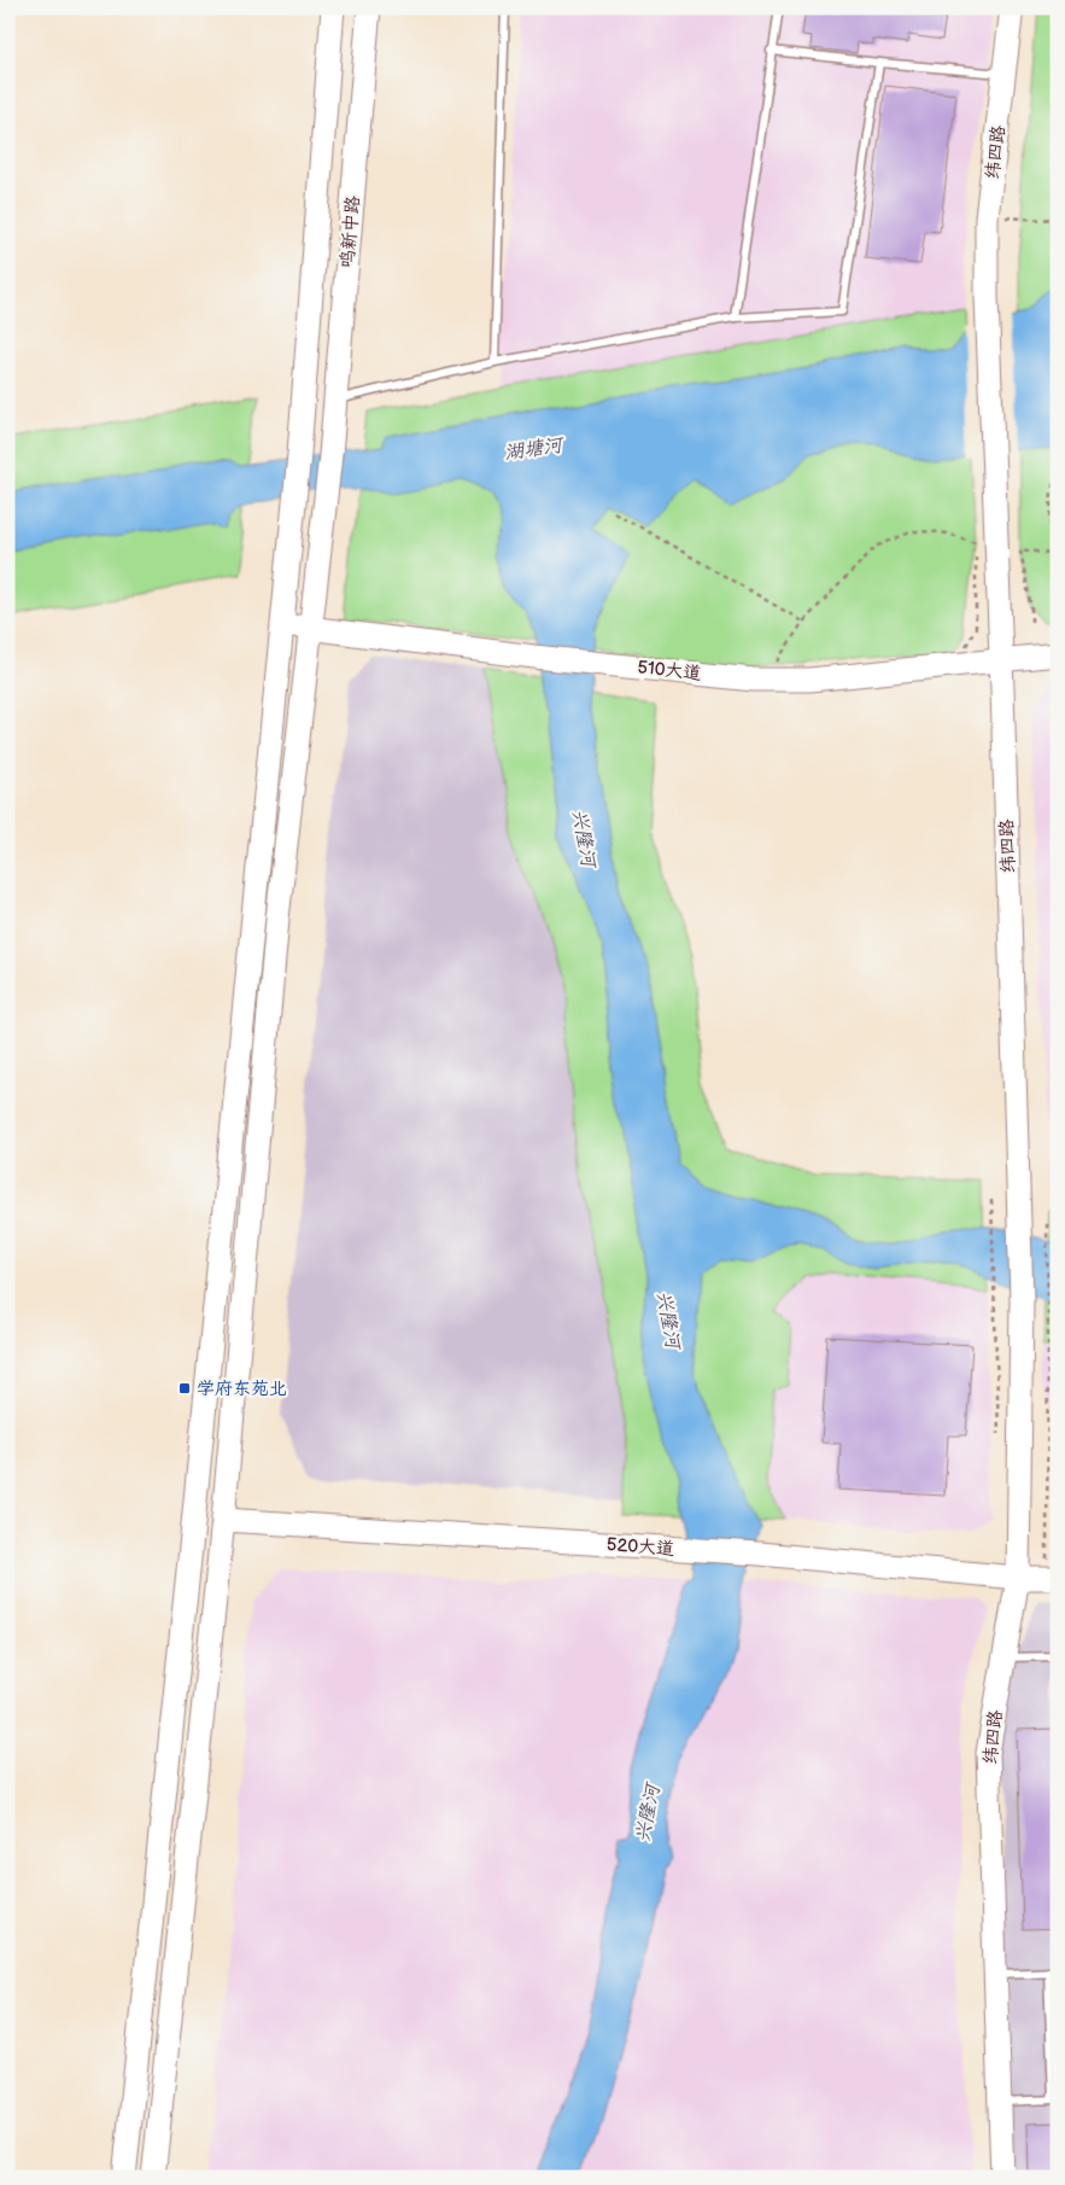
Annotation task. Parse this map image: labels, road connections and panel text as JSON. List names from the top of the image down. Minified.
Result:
{"streets":{"main road":["纬四路","鸣新中路","510大道","520大道"]},"crossings":[["纬四路","510大道"],["纬四路","520大道"],["鸣新中路","510大道"],["鸣新中路","520大道"]],"water":["湖塘河","兴隆河"],"places":{"transit":["学府东苑北"]}}
